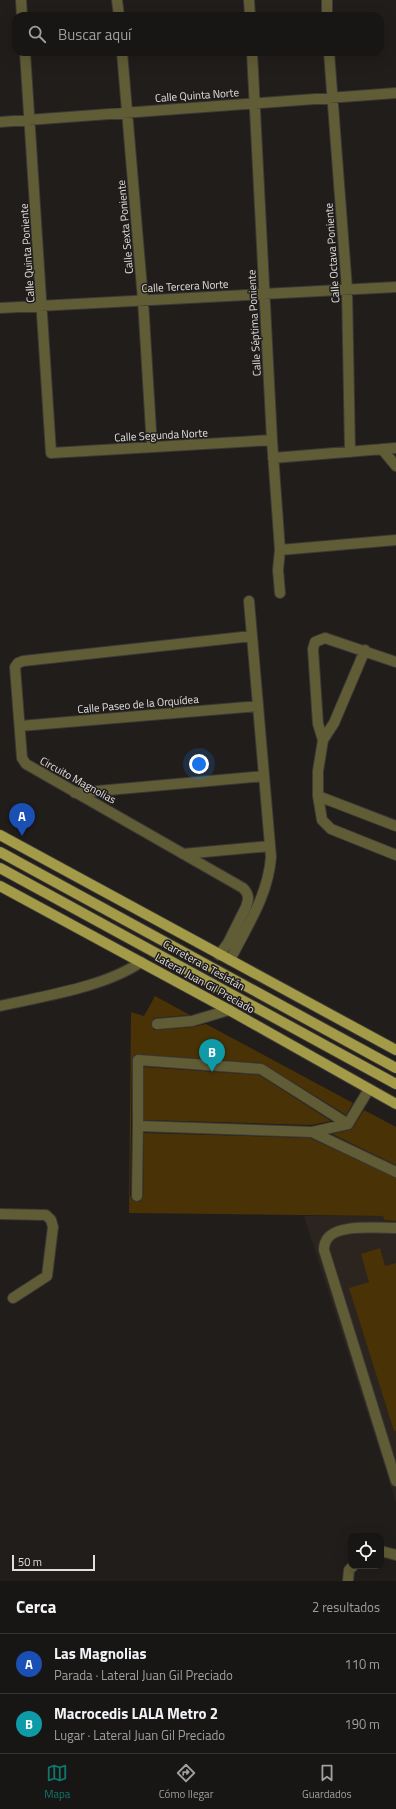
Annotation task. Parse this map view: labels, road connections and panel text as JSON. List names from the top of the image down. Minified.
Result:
{"streets":{"main road":["Carretera a Tesistán","Lateral Juan Gil Preciado"],"street":["Calle Quinta Norte","Calle Sexta Poniente","Calle Quinta Poniente","Calle Octava Poniente","Calle Tercera Norte","Calle Séptima Poniente","Calle Segunda Norte","Calle Paseo de la Orquídea","Circuito Magnolias"]},"crossings":[["Calle Quinta Norte","Calle Sexta Poniente"],["Calle Quinta Norte","Calle Quinta Poniente"],["Calle Quinta Norte","Calle Octava Poniente"],["Calle Quinta Norte","Calle Séptima Poniente"],["Calle Sexta Poniente","Calle Tercera Norte"],["Calle Sexta Poniente","Calle Segunda Norte"],["Calle Quinta Poniente","Calle Tercera Norte"],["Calle Quinta Poniente","Calle Segunda Norte"],["Calle Octava Poniente","Calle Tercera Norte"],["Calle Tercera Norte","Calle Séptima Poniente"],["Calle Séptima Poniente","Calle Segunda Norte"],["Calle Paseo de la Orquídea","Circuito Magnolias"]],"scale_bar":"50 m","page":{"search":"Buscar aquí","pins":["A","B"],"scale":"50 m","heading":["Cerca","2 resultados"],"list":[{"mark":"A","name":"Las Magnolias","note":"Parada · Lateral Juan Gil Preciado","value":"110 m"},{"mark":"B","name":"Macrocedis LALA Metro 2","note":"Lugar · Lateral Juan Gil Preciado","value":"190 m"}],"nav":["Mapa","Cómo llegar","Guardados"]}}
